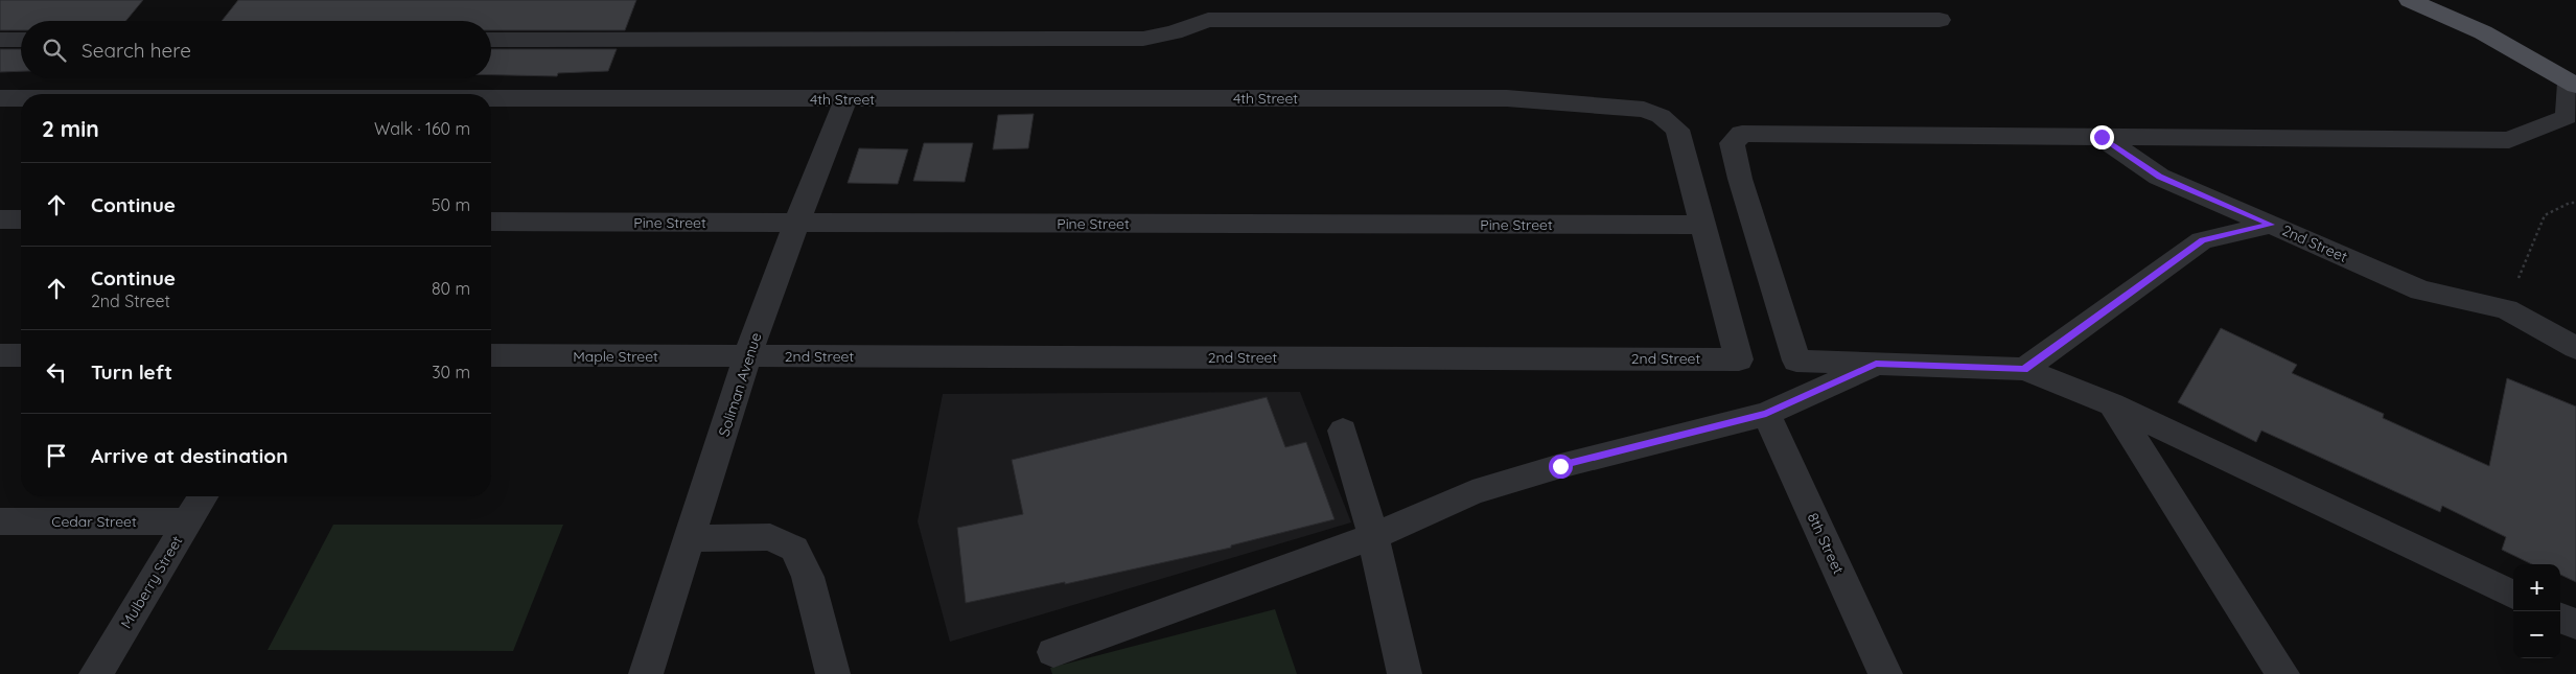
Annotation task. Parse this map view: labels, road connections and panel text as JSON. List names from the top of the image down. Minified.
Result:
{"streets":{"street":["4th Street","Pine Street","2nd Street","Maple Street","Soliman Avenue","Cedar Street","8th Street","Mulberry Street"]},"crossings":[["4th Street","Pine Street"],["4th Street","2nd Street"],["4th Street","Soliman Avenue"],["Pine Street","2nd Street"],["Pine Street","Soliman Avenue"],["2nd Street","Maple Street"],["2nd Street","Soliman Avenue"],["Maple Street","Soliman Avenue"],["Cedar Street","Mulberry Street"]],"page":{"search":"Search here","heading":["2 min","Walk · 160 m"],"list":[["Continue","50 m"],["Continue","2nd Street","80 m"],["Turn left","30 m"],"Arrive at destination"],"map_buttons":["+","−"]}}
